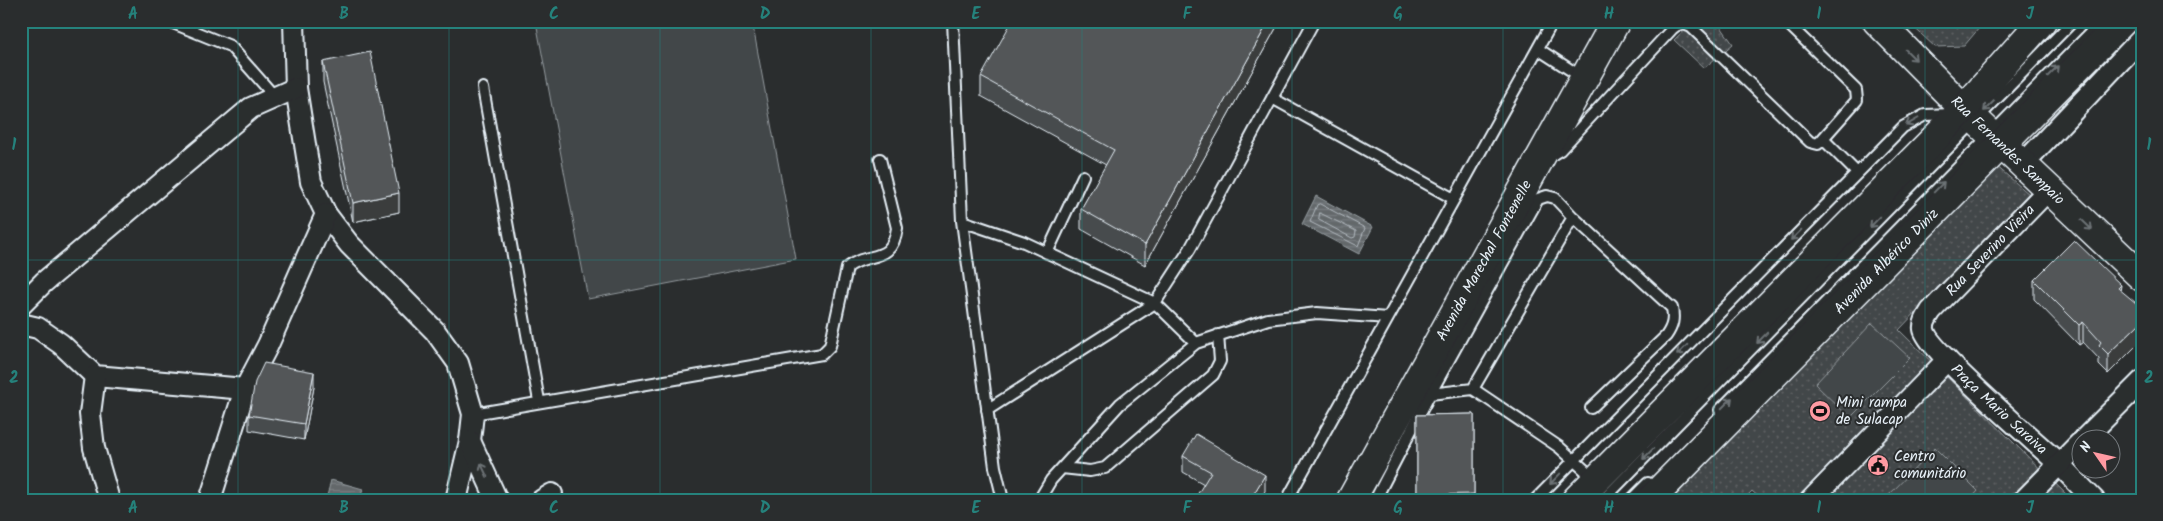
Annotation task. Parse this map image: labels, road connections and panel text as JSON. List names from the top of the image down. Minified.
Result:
{"streets":{"main road":["Rua Fernandes Sampaio","Avenida Albérico Diniz","Avenida Marechal Fontenelle"],"street":["Rua Severino Vieira","Praça Mario Saraiva"]},"crossings":[["Rua Fernandes Sampaio","Rua Severino Vieira"],["Rua Fernandes Sampaio","Avenida Albérico Diniz"],["Rua Severino Vieira","Praça Mario Saraiva"]],"one_way":["Rua Fernandes Sampaio"],"places":{"sports":["Mini rampa de Sulacap"],"public building":["Centro comunitário"]},"north":"top left","grid":{"columns":["A","B","C","D","E","F","G","H","I","J"],"rows":["1","2"]}}
